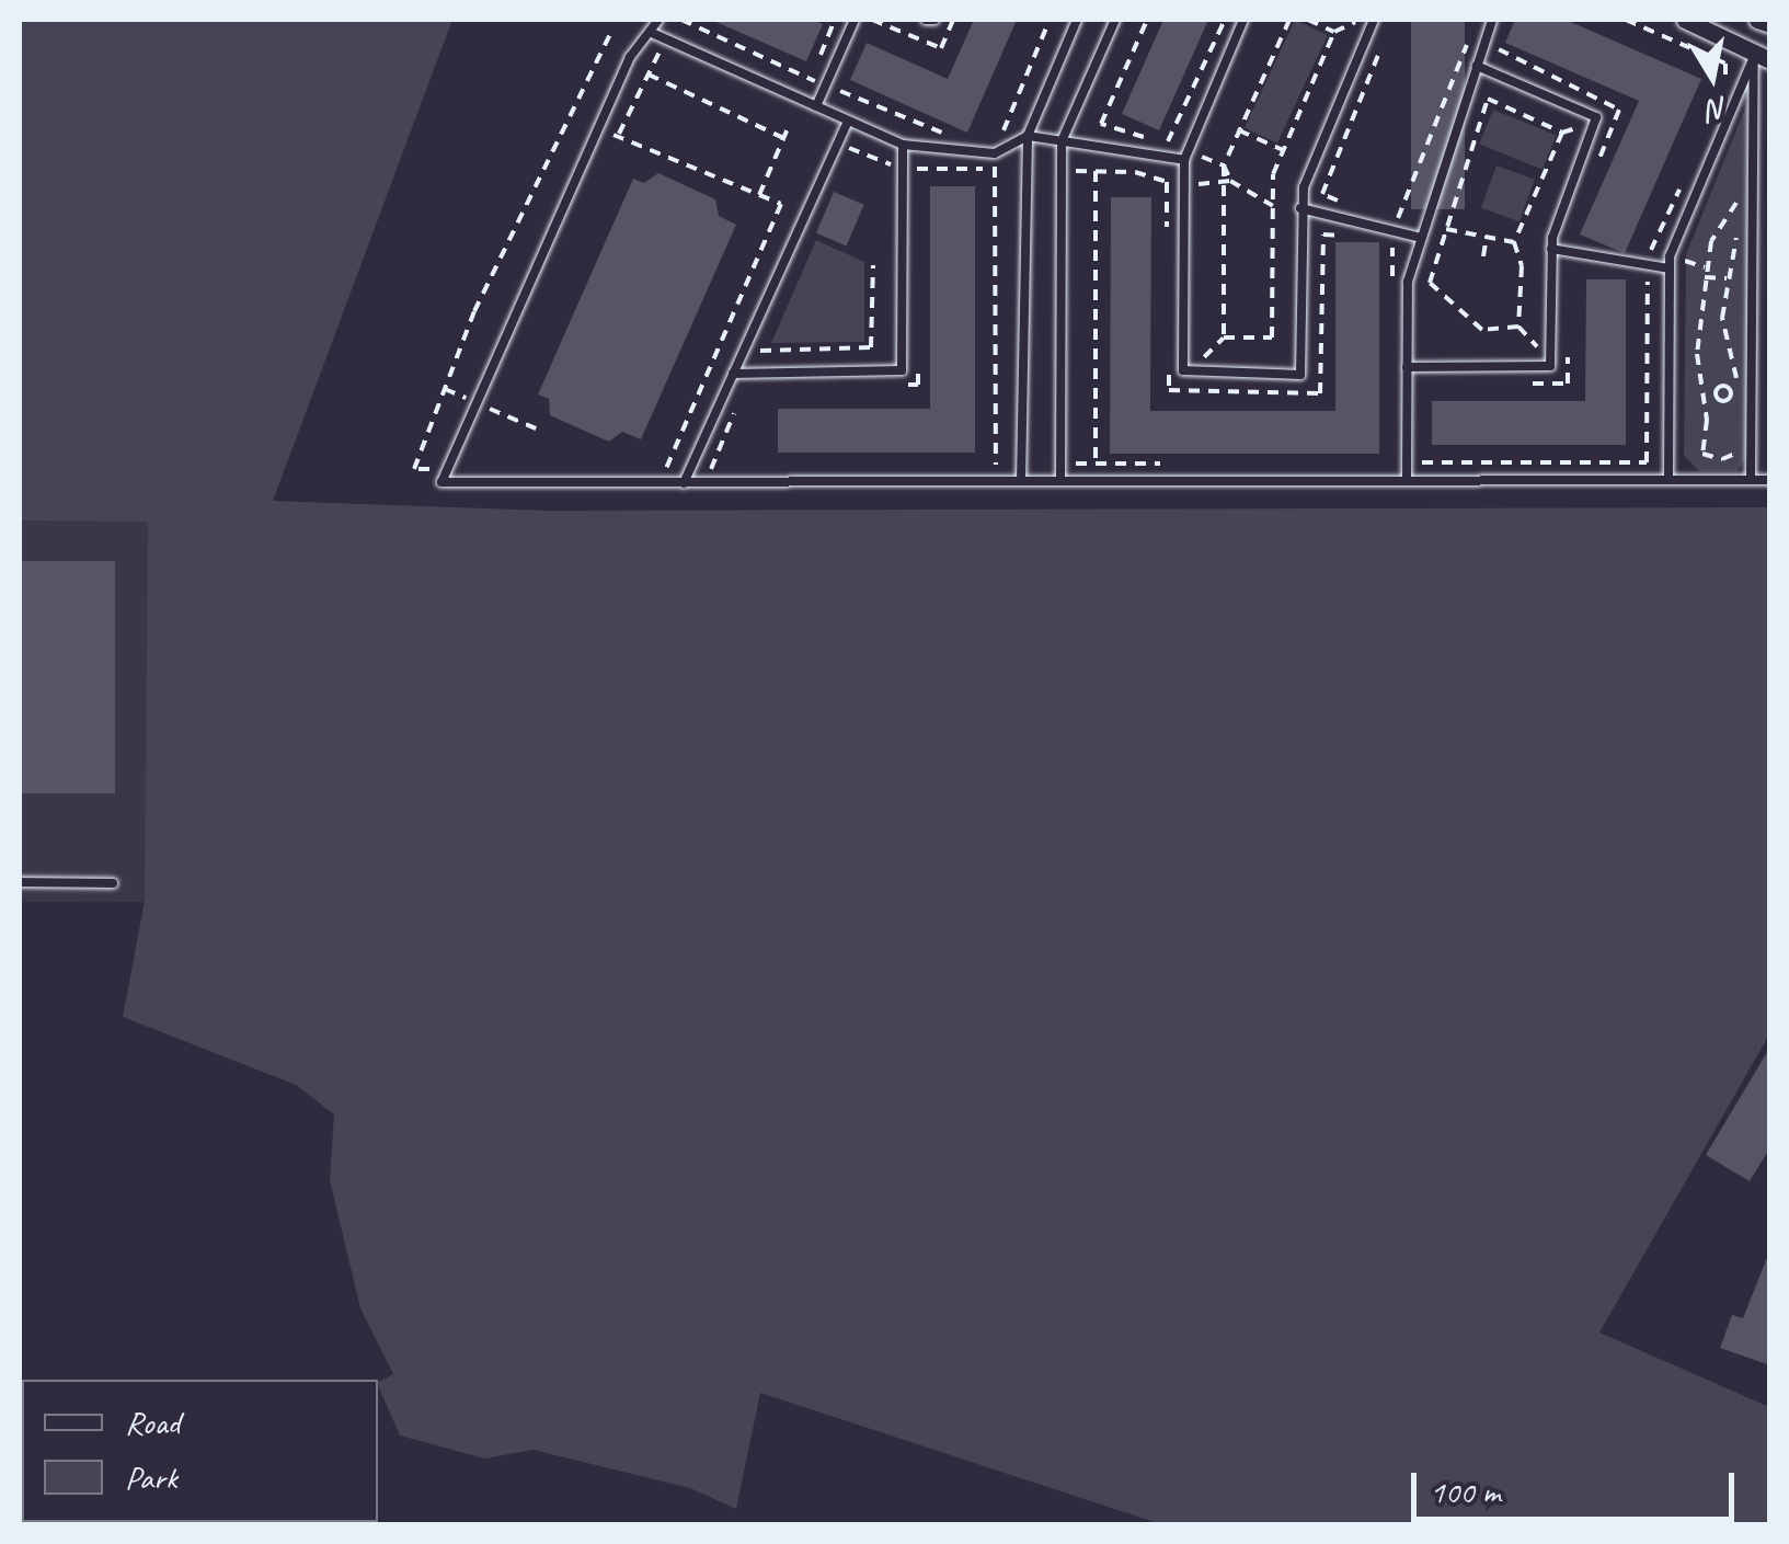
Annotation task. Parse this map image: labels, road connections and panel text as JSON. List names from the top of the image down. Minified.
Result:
{"legend":["Road","Park"],"scale_bar":"100 m","north":"bottom"}
